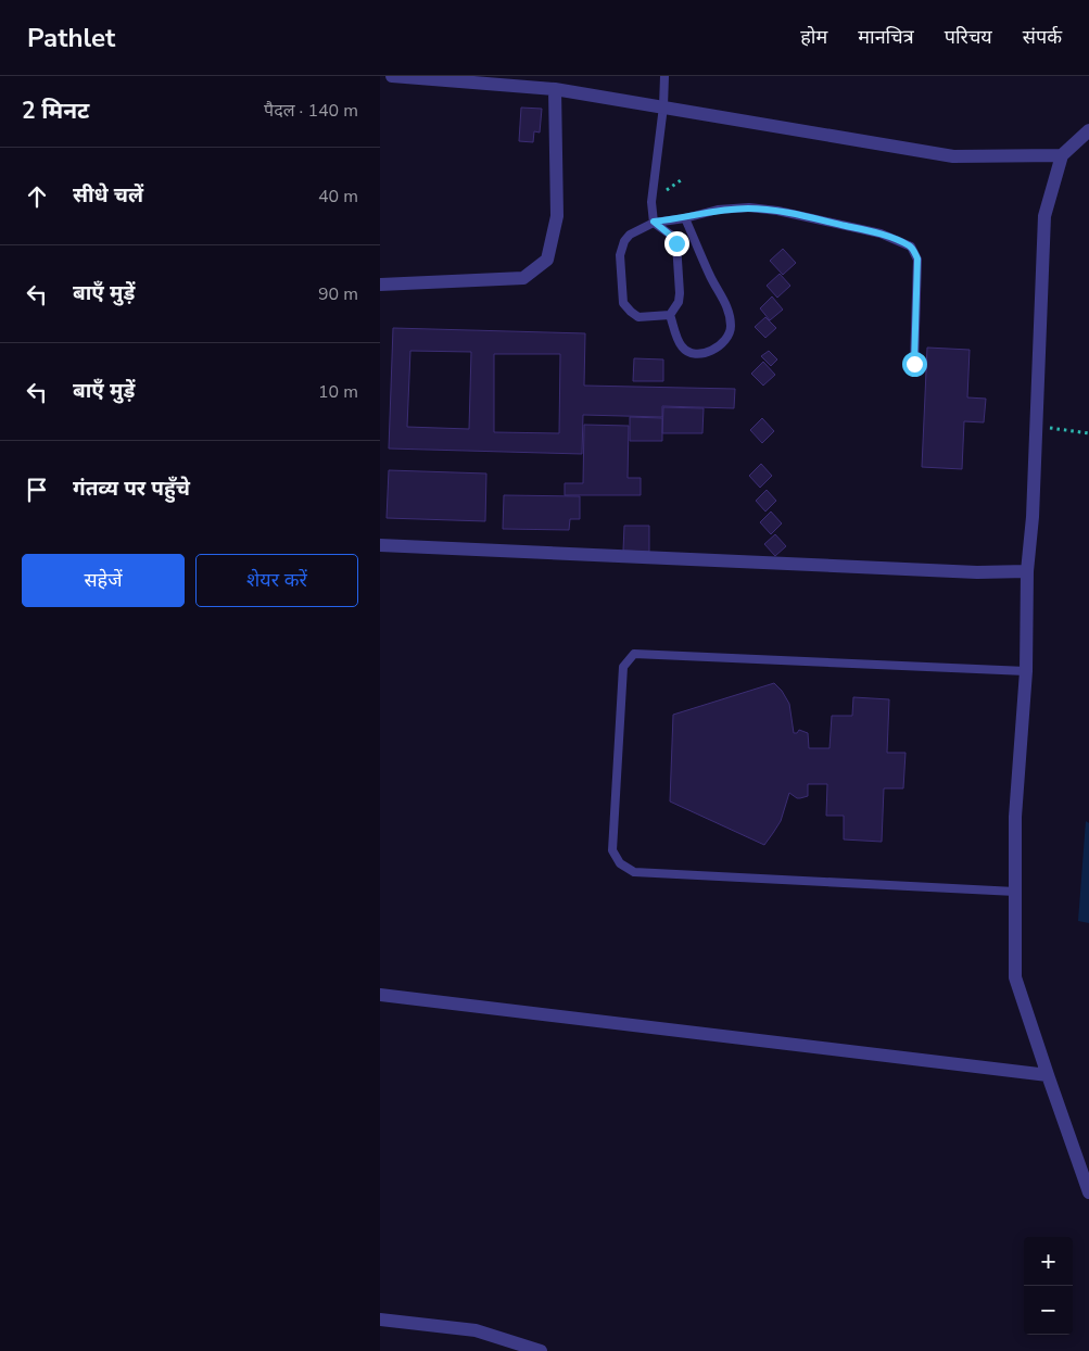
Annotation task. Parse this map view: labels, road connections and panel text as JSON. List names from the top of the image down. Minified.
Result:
{"page":{"header":"Pathlet","nav":["होम","मानचित्र","परिचय","संपर्क"],"heading":["2 मिनट","पैदल · 140 m"],"list":[["सीधे चलें","40 m"],["बाएँ मुड़ें","90 m"],["बाएँ मुड़ें","10 m"],"गंतव्य पर पहुँचे"],"buttons":["सहेजें","शेयर करें"],"map_buttons":["+","−"]}}
